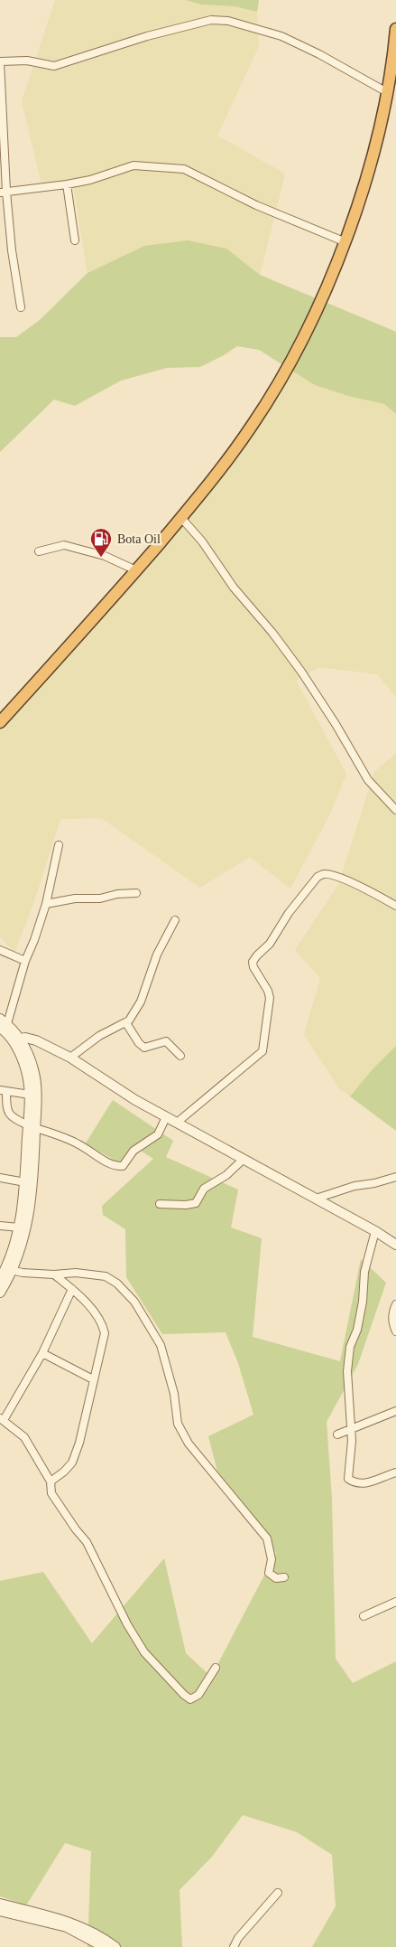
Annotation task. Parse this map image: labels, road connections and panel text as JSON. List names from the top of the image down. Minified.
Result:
{"places":{"fuel station":["Bota Oil"]}}
